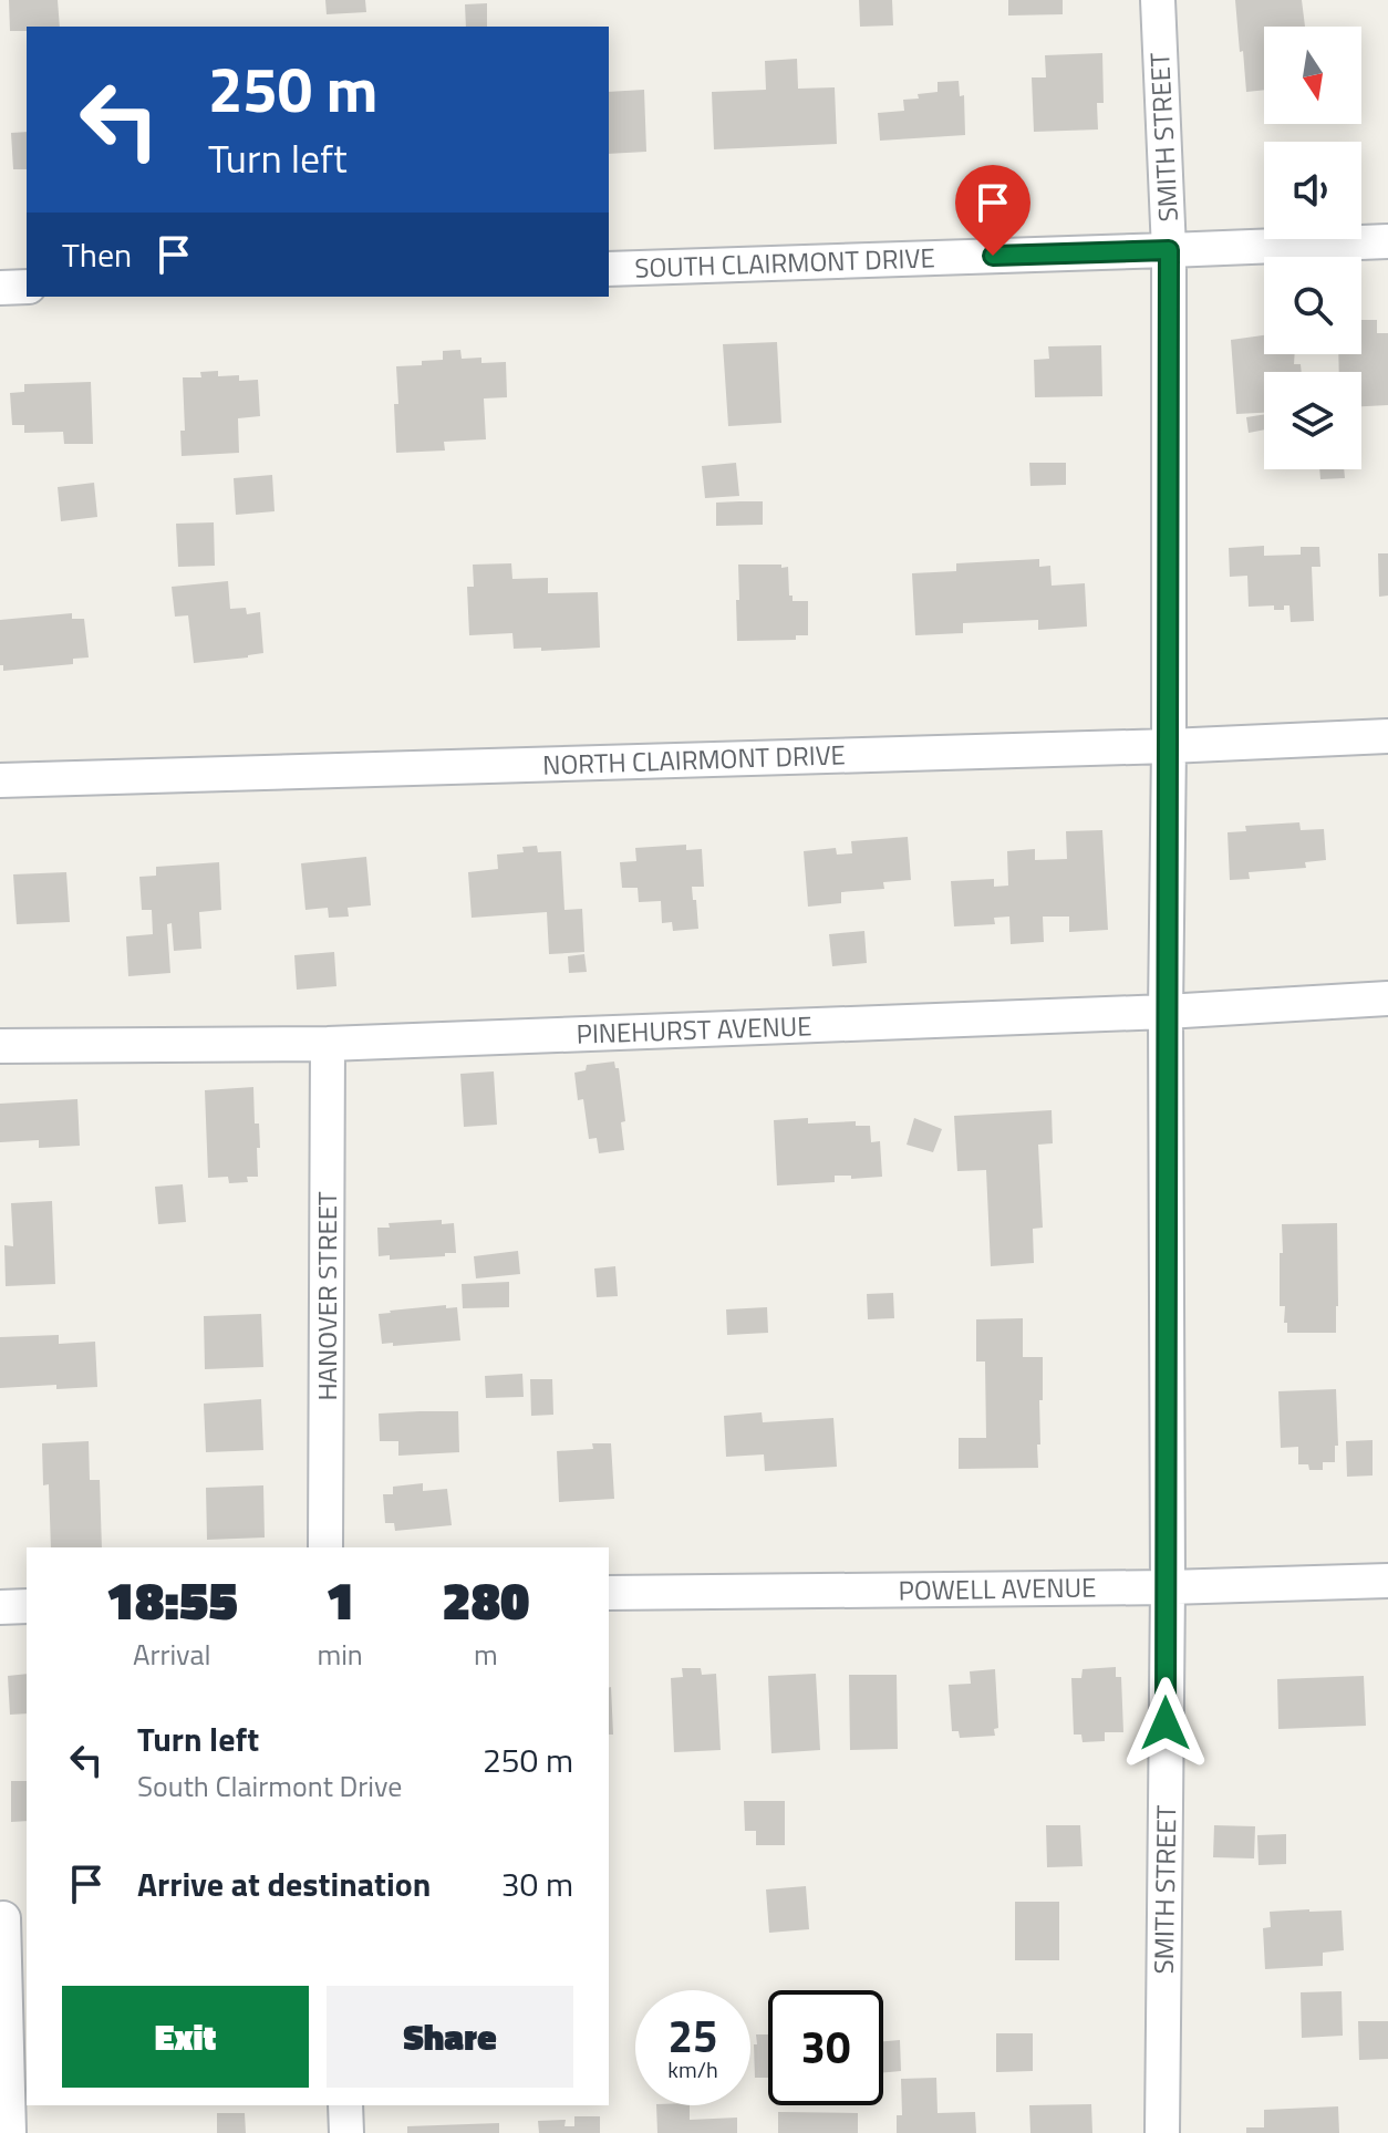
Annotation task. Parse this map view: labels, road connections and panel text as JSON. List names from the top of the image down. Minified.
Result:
{"streets":{"street":["SMITH STREET","SOUTH CLAIRMONT DRIVE","NORTH CLAIRMONT DRIVE","PINEHURST AVENUE","HANOVER STREET","POWELL AVENUE"]},"crossings":[["SMITH STREET","SOUTH CLAIRMONT DRIVE"],["SMITH STREET","NORTH CLAIRMONT DRIVE"],["SMITH STREET","PINEHURST AVENUE"],["SMITH STREET","POWELL AVENUE"],["PINEHURST AVENUE","HANOVER STREET"]],"north":"bottom","page":{"turn":["250 m","Turn left"],"then":"Then","eta":["18:55","Arrival","1","min","280","m"],"list":[{"name":"Turn left","note":"South Clairmont Drive","value":"250 m"},{"name":"Arrive at destination","value":"30 m"}],"buttons":["Exit","Share"],"speed":"25 km/h","limit":"30"}}
